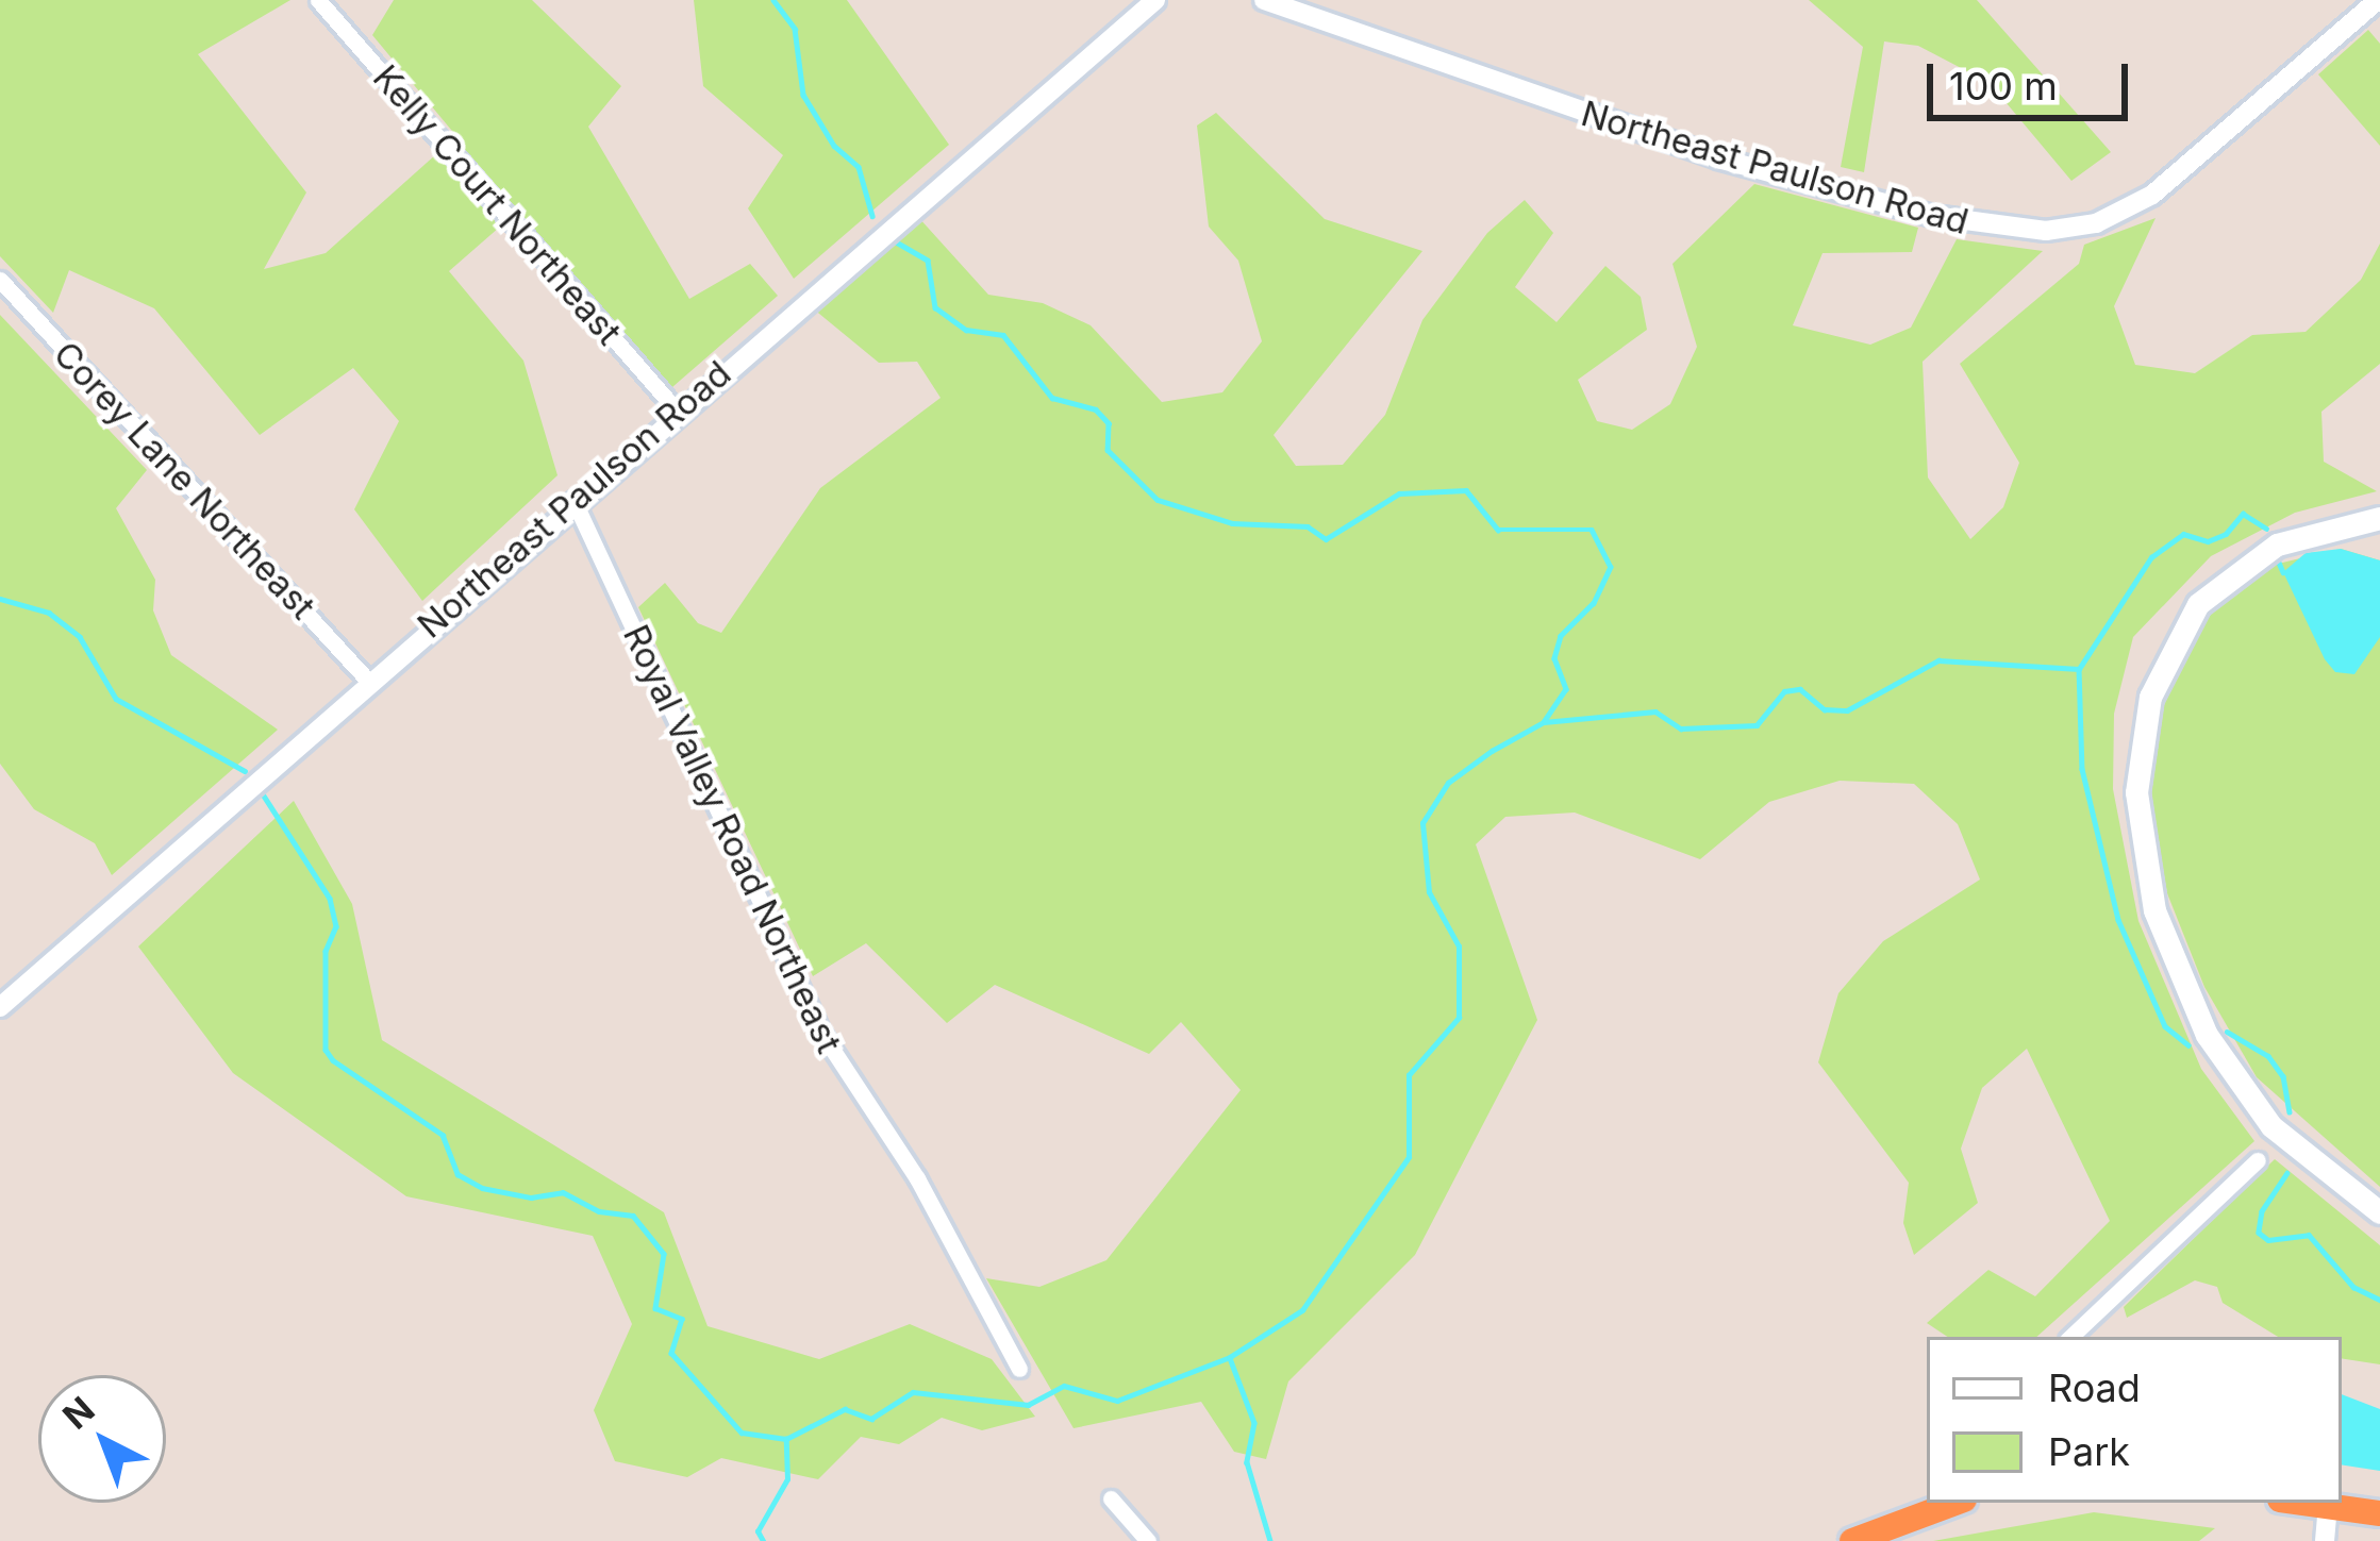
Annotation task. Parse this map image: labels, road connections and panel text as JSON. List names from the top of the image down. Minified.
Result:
{"streets":{"street":["Northeast Paulson Road","Kelly Court Northeast","Corey Lane Northeast","Royal Valley Road Northeast"]},"crossings":[["Northeast Paulson Road","Kelly Court Northeast"],["Northeast Paulson Road","Corey Lane Northeast"],["Northeast Paulson Road","Royal Valley Road Northeast"]],"legend":["Road","Park"],"scale_bar":"100 m","north":"top left"}
